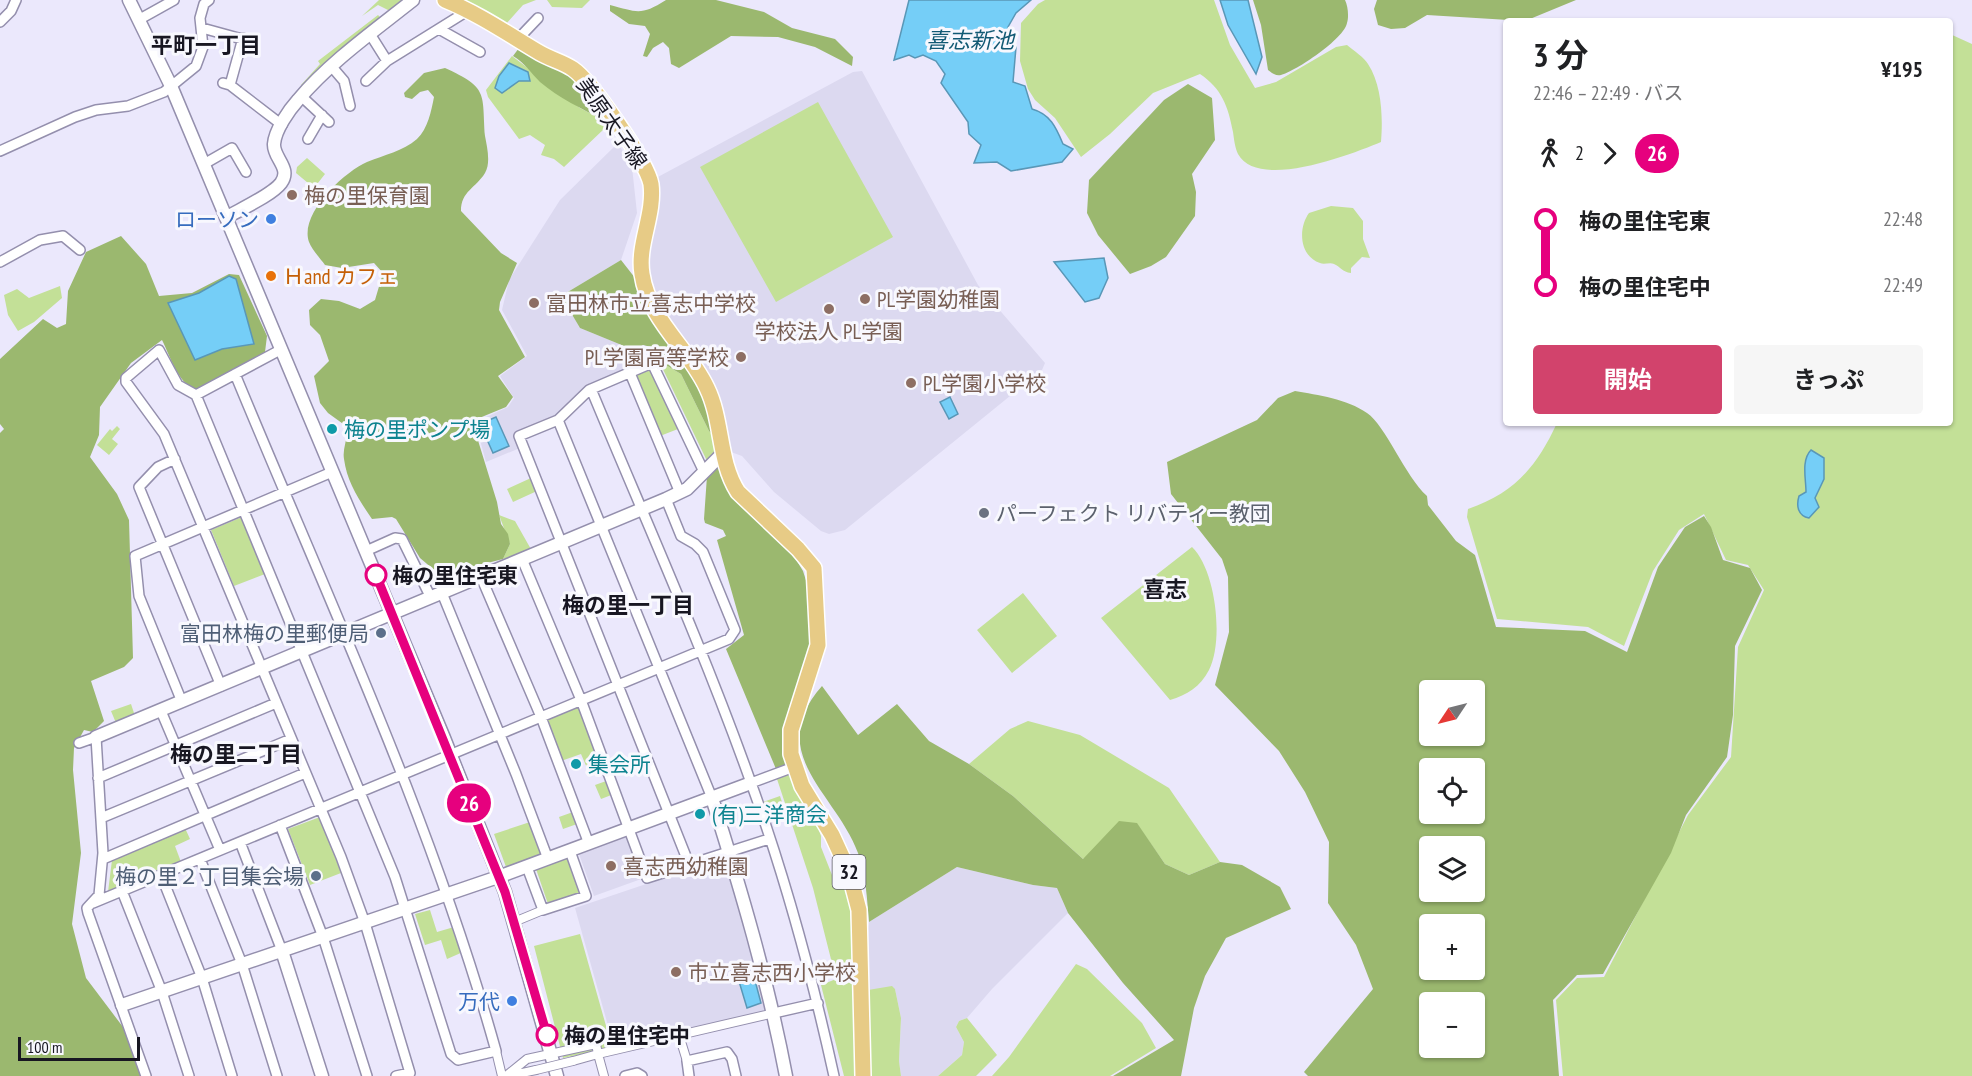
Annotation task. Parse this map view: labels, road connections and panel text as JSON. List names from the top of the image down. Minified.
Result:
{"streets":{"main road":["美原太子線","32"]},"districts":["平町一丁目","喜志","梅の里一丁目","梅の里二丁目"],"water":["喜志新池"],"places":["梅の里保育園","ローソン","Ｈand カフェ","PL学園幼稚園","富田林市立喜志中学校","学校法人 PL学園","PL学園高等学校","PL学園小学校","梅の里ポンプ場","パーフェクト リバティー教団","梅の里住宅東","富田林梅の里郵便局","集会所","(有)三洋商会","喜志西幼稚園","梅の里２丁目集会場","市立喜志西小学校","万代","梅の里住宅中"],"lines":["bus line 26"],"scale_bar":"100 m","north":"bottom left","page":{"on_map":"26","heading":["3 分","22:46 – 22:49 · バス","¥195"],"legs":["2","26"],"list":[{"name":"梅の里住宅東","value":"22:48"},{"name":"梅の里住宅中","value":"22:49"}],"buttons":["開始","きっぷ"],"map_buttons":["+","−"],"scale":"100 m"}}
